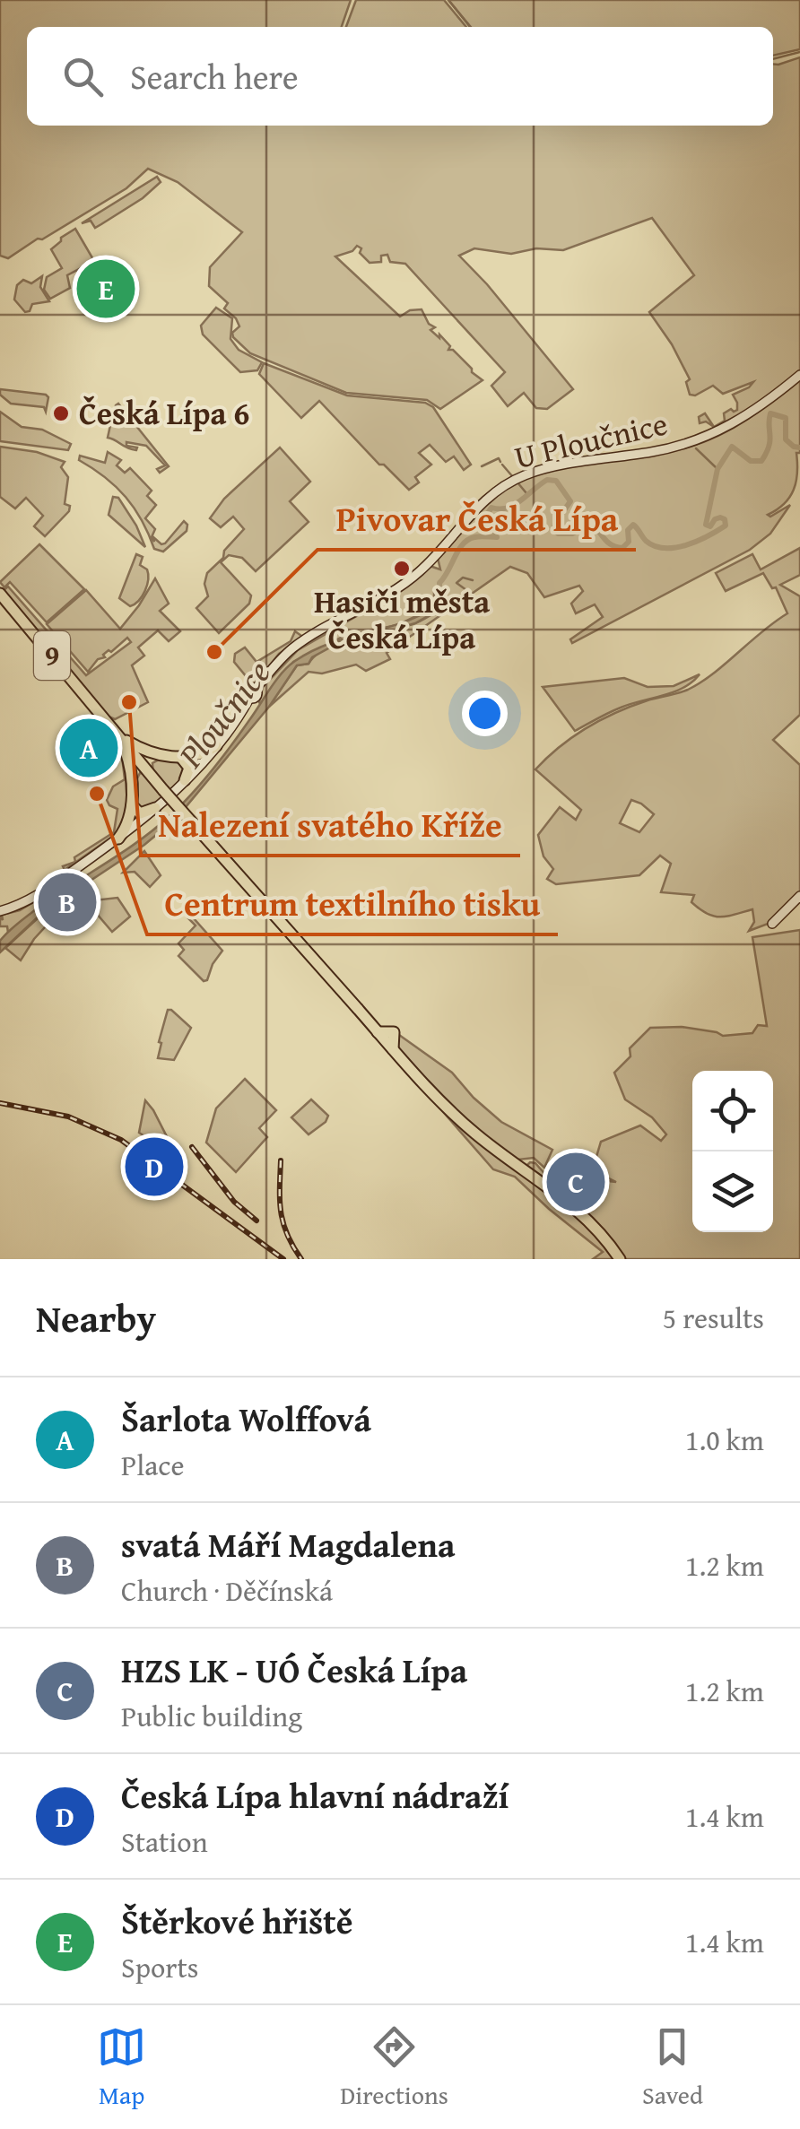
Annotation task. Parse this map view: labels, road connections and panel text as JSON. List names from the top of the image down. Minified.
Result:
{"streets":{"main road":["U Ploučnice","9"]},"crossings":[["U Ploučnice","9"]],"water":["Ploučnice"],"places":["Česká Lípa 6","Hasiči města Česká Lípa","Pivovar Česká Lípa","Nalezení svatého Kříže","Centrum textilního tisku"],"page":{"search":"Search here","pins":["E","A","B","D","C"],"heading":["Nearby","5 results"],"list":[{"mark":"A","name":"Šarlota Wolffová","note":"Place","value":"1.0 km"},{"mark":"B","name":"svatá Máří Magdalena","note":"Church · Děčínská","value":"1.2 km"},{"mark":"C","name":"HZS LK - UÓ Česká Lípa","note":"Public building","value":"1.2 km"},{"mark":"D","name":"Česká Lípa hlavní nádraží","note":"Station","value":"1.4 km"},{"mark":"E","name":"Štěrkové hřiště","note":"Sports","value":"1.4 km"}],"nav":["Map","Directions","Saved"]}}
